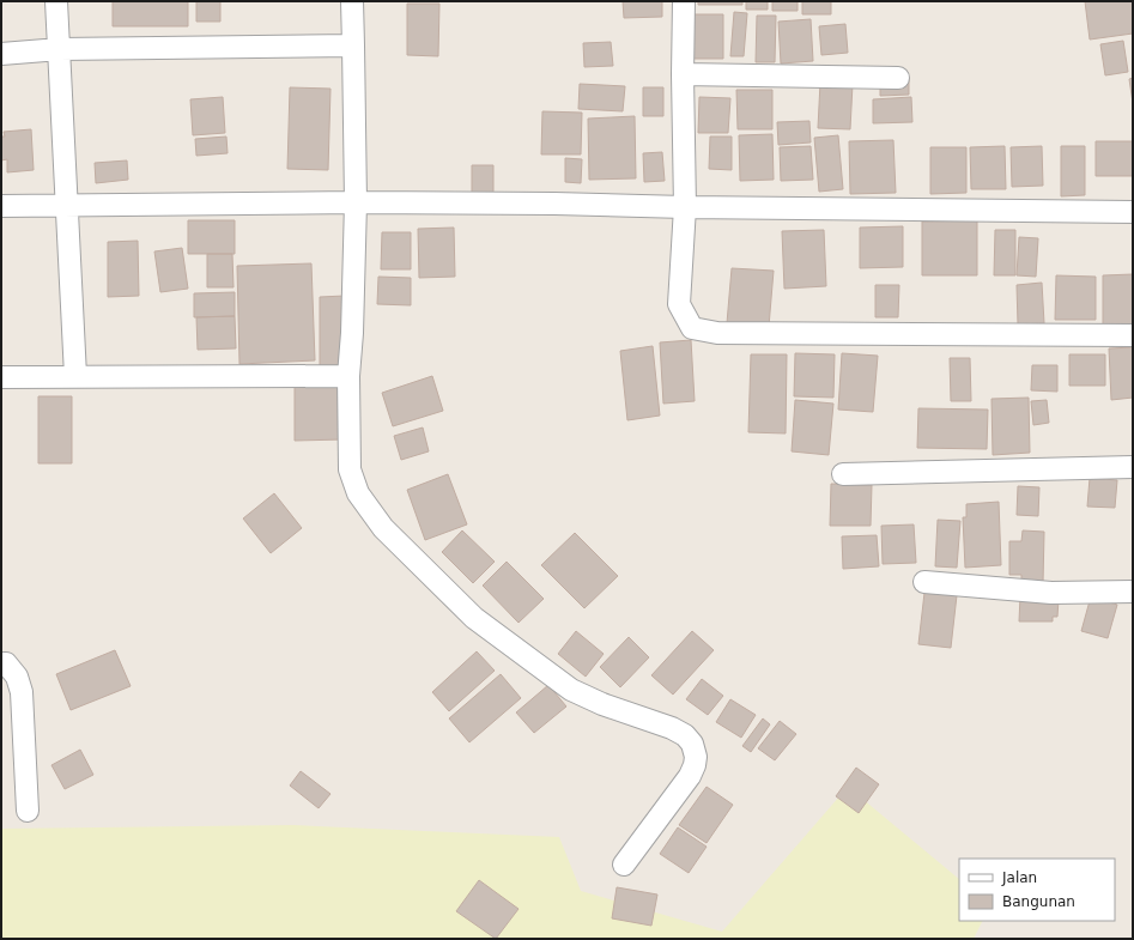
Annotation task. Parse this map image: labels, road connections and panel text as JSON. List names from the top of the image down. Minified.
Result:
{"legend":["Jalan","Bangunan"]}
